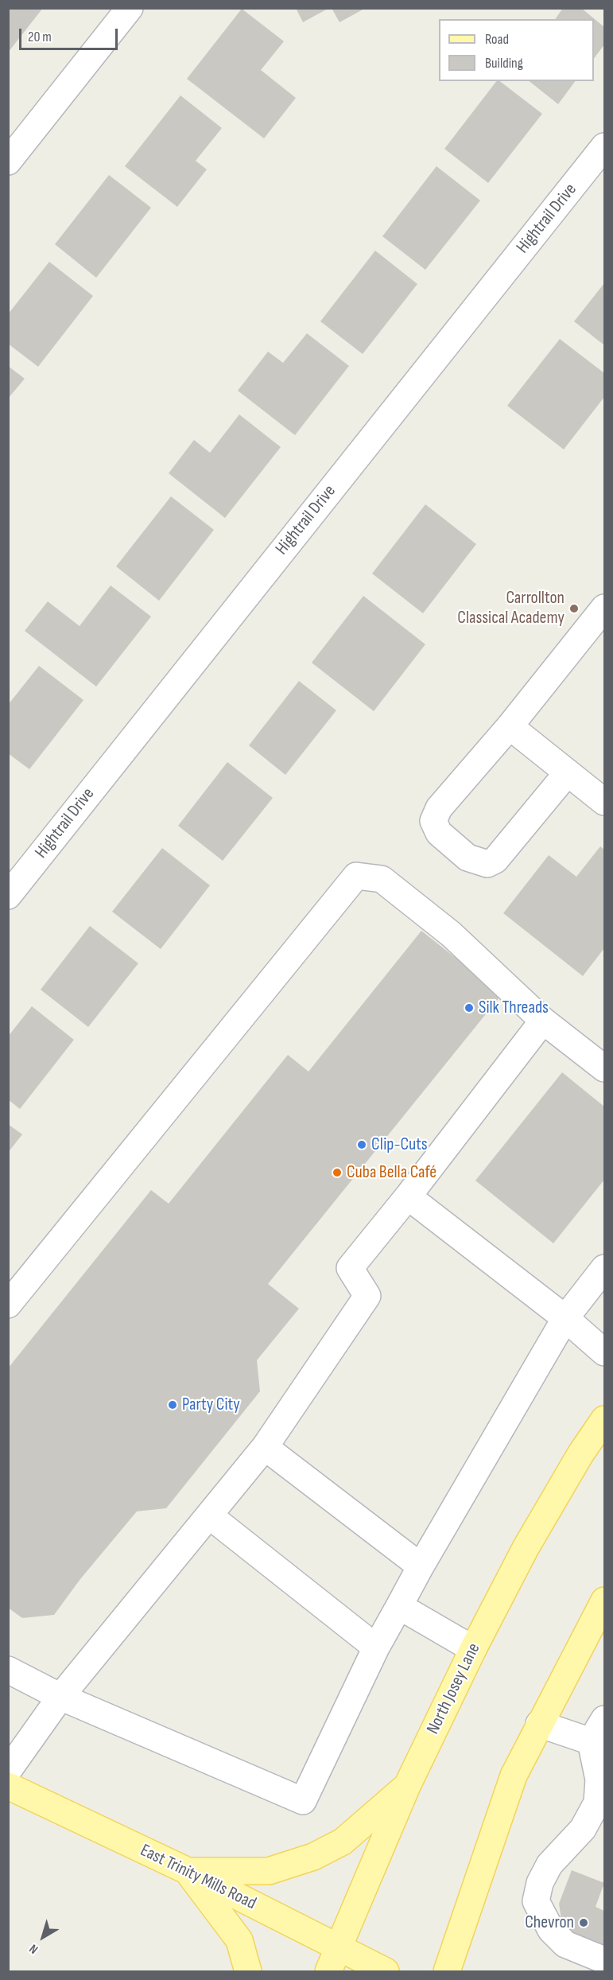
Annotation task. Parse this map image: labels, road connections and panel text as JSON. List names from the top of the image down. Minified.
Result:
{"streets":{"main road":["North Josey Lane","East Trinity Mills Road"],"street":["Hightrail Drive"]},"crossings":[["North Josey Lane","East Trinity Mills Road"]],"places":["Carrollton Classical Academy","Silk Threads","Clip-Cuts","Cuba Bella Café","Party City","Chevron"],"legend":["Road","Building"],"scale_bar":"20 m","north":"bottom left"}
